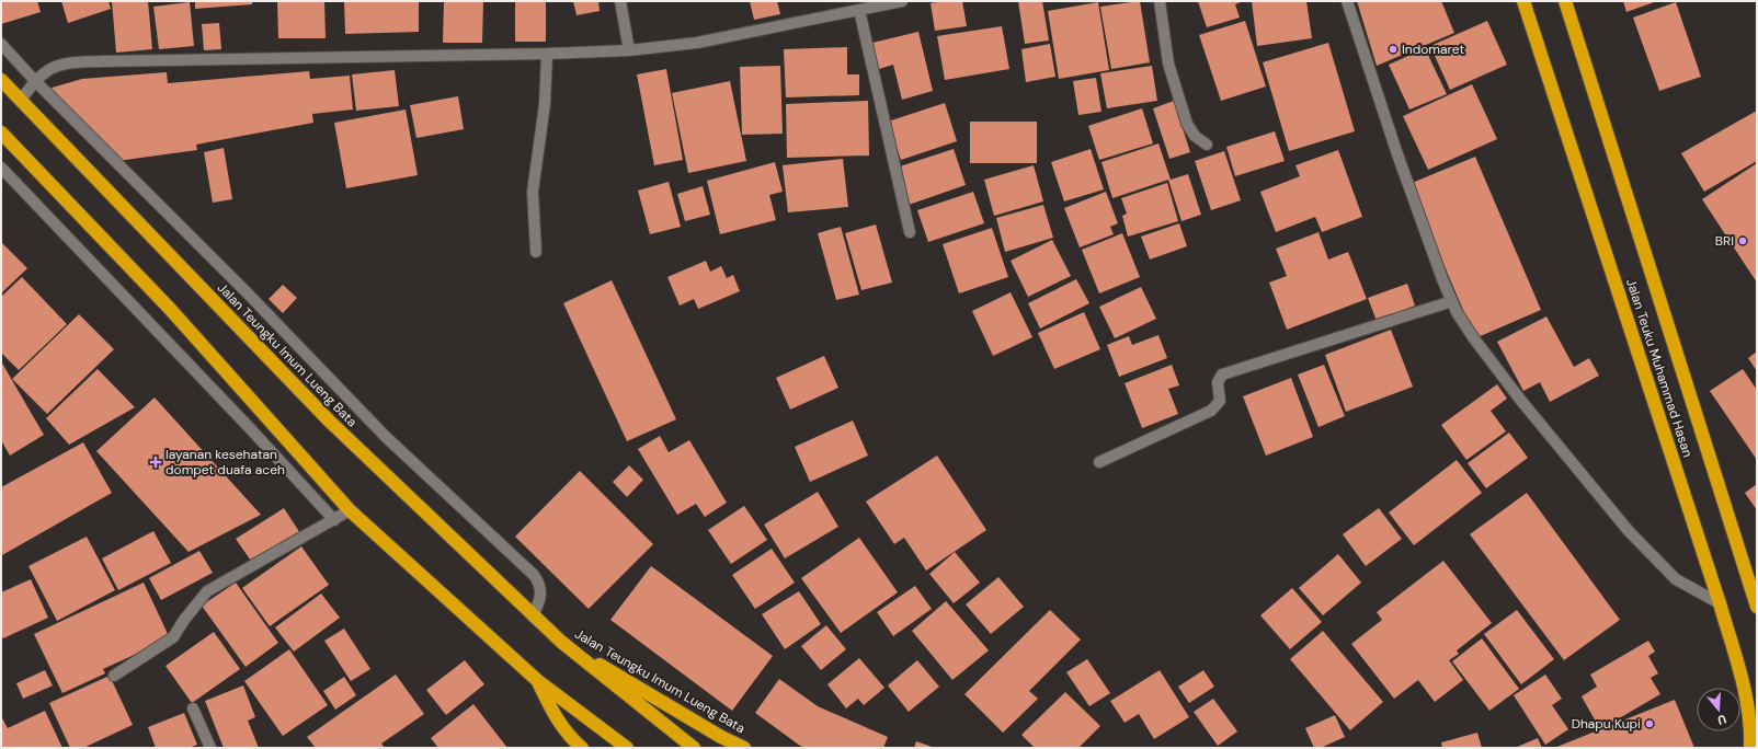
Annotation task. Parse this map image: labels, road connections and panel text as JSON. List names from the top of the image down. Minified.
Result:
{"streets":{"highway":["Jalan Teungku Imum Lueng Bata","Jalan Teuku Muhammad Hasan"]},"places":{"other":["Indomaret","BRI","Dhapu Kupi"],"health":["layanan kesehatan dompet duafa aceh"]},"north":"bottom"}
